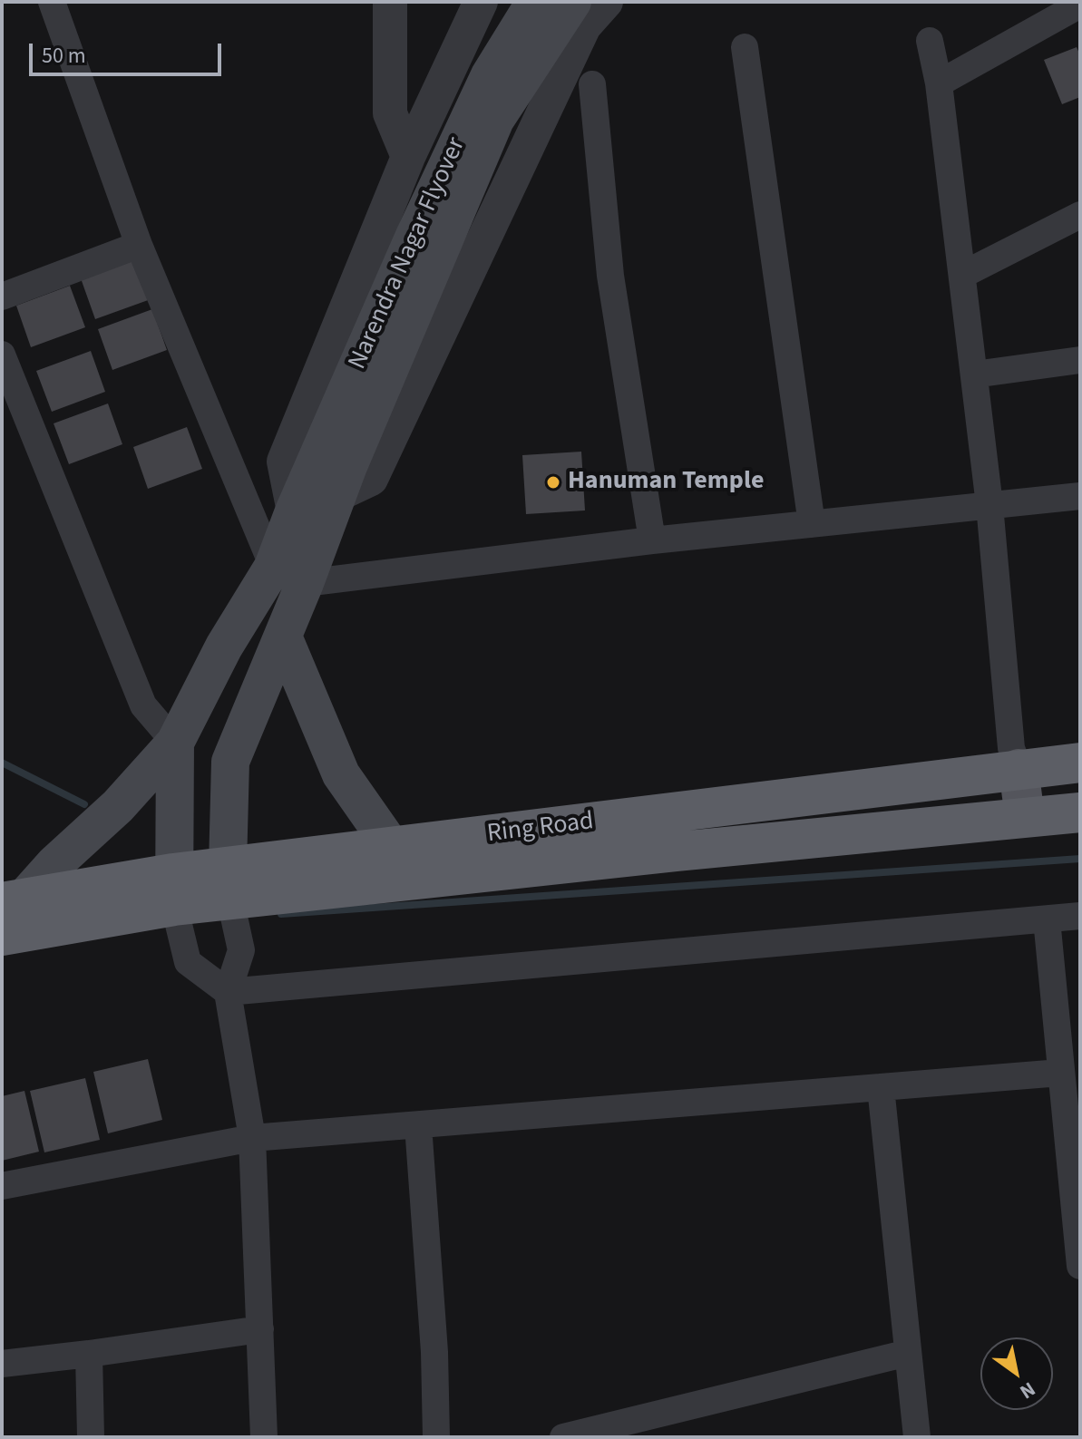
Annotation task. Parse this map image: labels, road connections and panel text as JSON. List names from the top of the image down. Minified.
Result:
{"streets":{"highway":["Ring Road"],"main road":["Narendra Nagar Flyover"]},"places":["Hanuman Temple"],"scale_bar":"50 m","north":"bottom right"}
